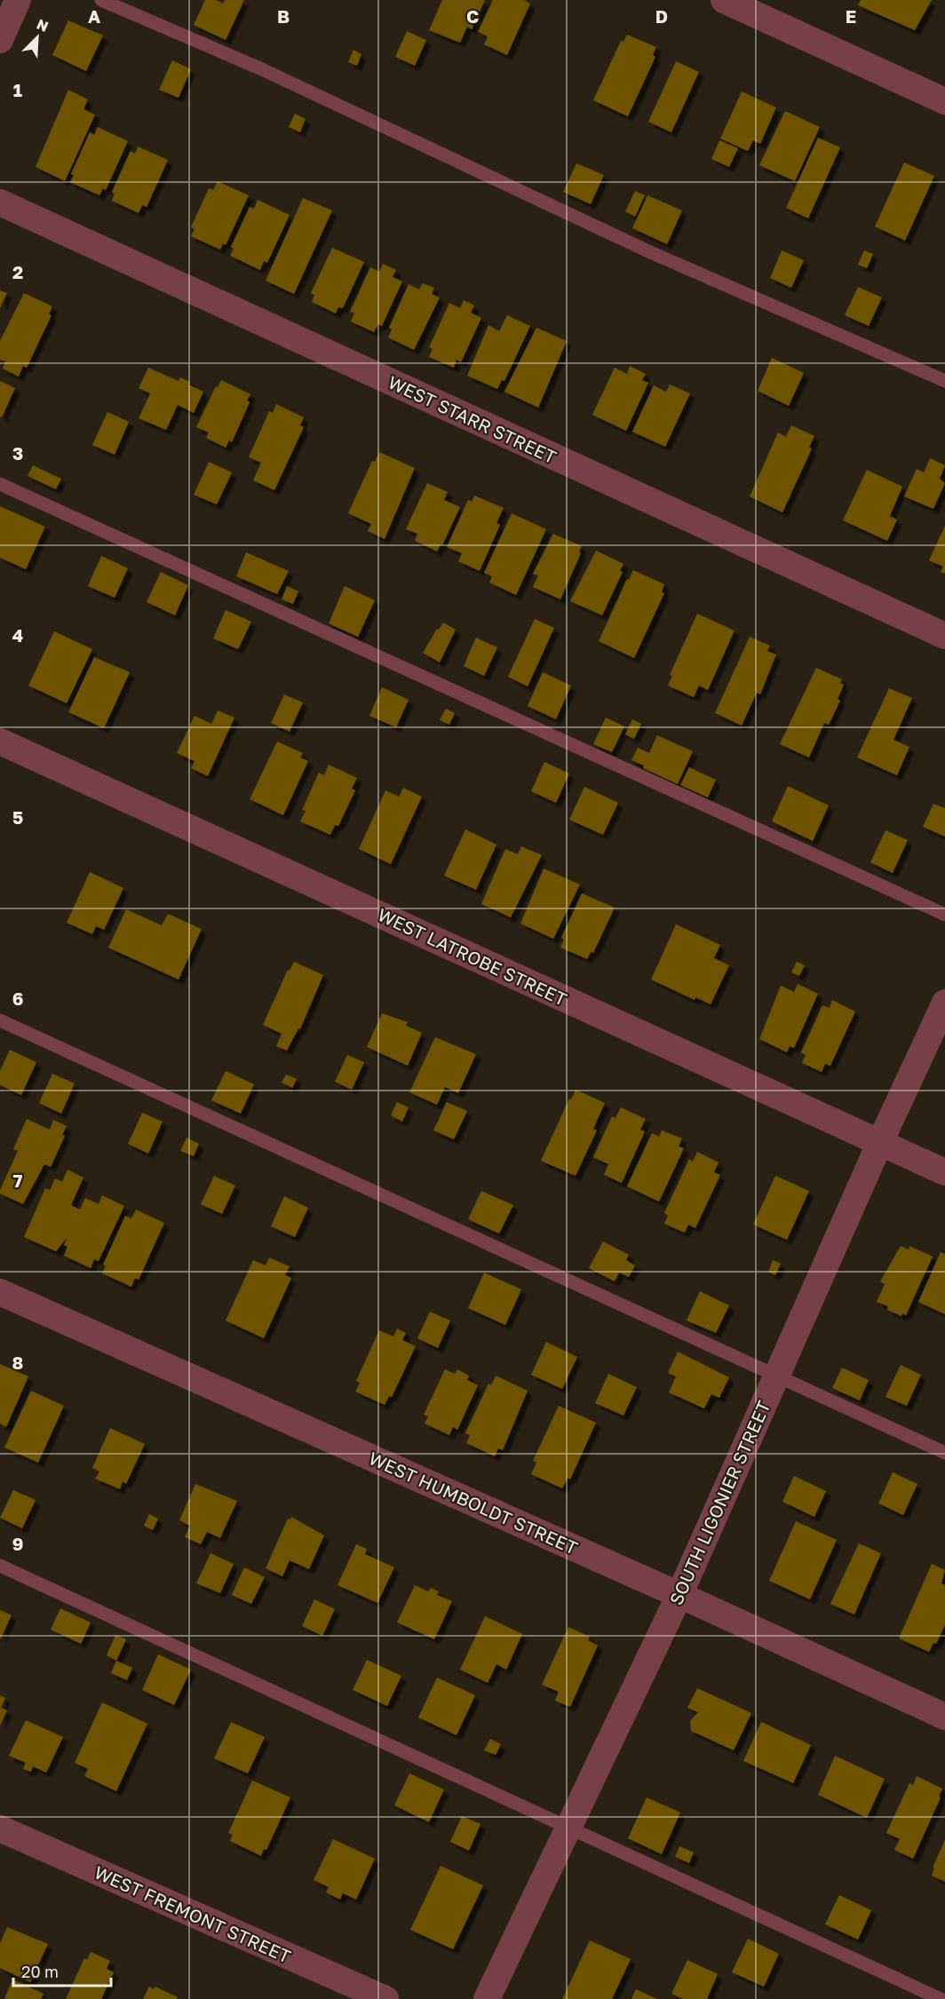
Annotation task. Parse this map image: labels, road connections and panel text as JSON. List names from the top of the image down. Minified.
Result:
{"streets":{"street":["WEST STARR STREET","WEST LATROBE STREET","WEST HUMBOLDT STREET","SOUTH LIGONIER STREET","WEST FREMONT STREET"]},"crossings":[["WEST LATROBE STREET","SOUTH LIGONIER STREET"],["WEST HUMBOLDT STREET","SOUTH LIGONIER STREET"]],"scale_bar":"20 m","north":"top right","grid":{"columns":["A","B","C","D","E"],"rows":["1","2","3","4","5","6","7","8","9"]}}
